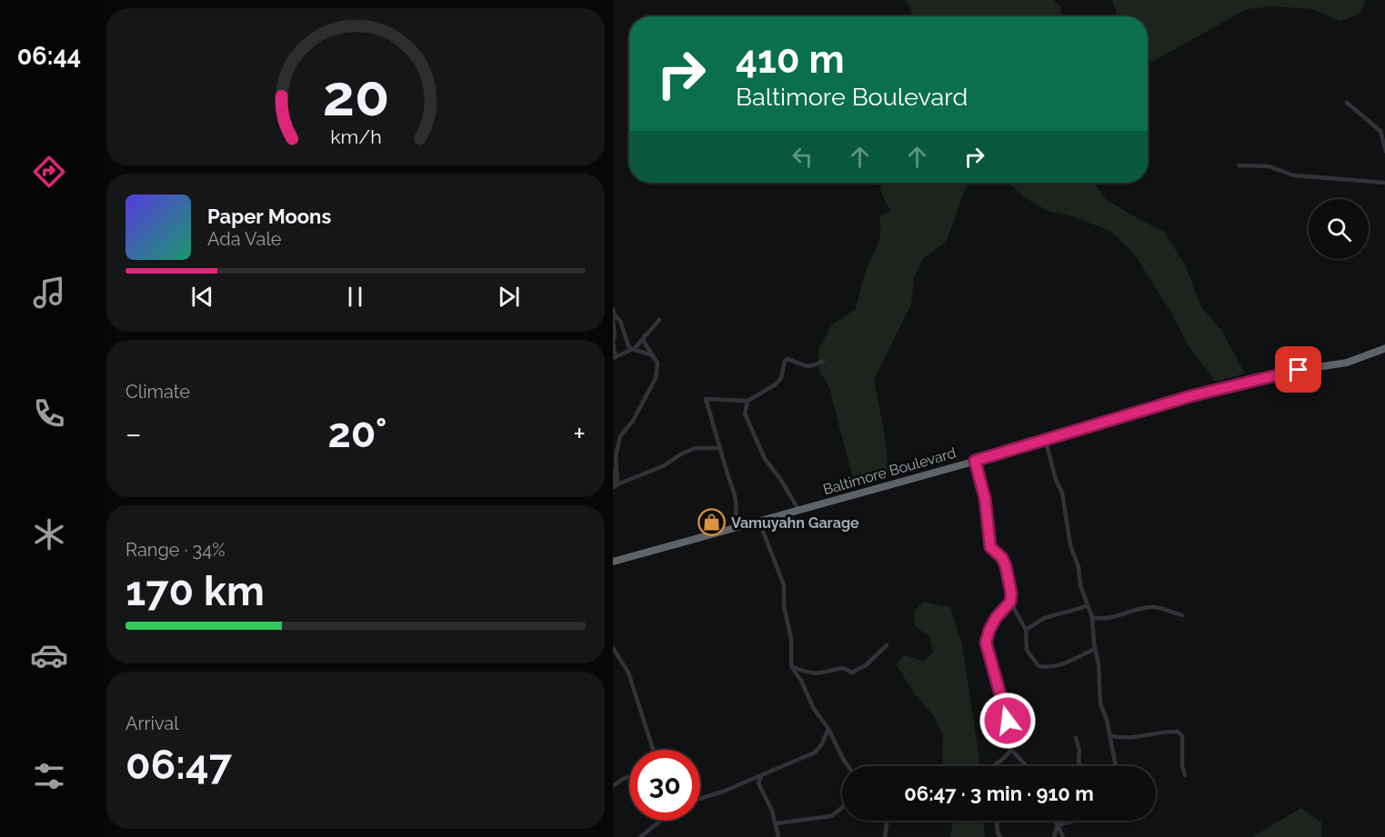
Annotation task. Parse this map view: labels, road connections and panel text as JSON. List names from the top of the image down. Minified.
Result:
{"streets":{"highway":["Baltimore Boulevard"]},"places":{"shop":["Vamuyahn Garage"]},"page":{"tabs":"06:44","turn":["410 m","Baltimore Boulevard"],"song":["Paper Moons","Ada Vale"],"tile":["Climate",["Range · 34%","170 km"],["Arrival","06:47"]],"heat":["−","20°","+"],"limit":"30","trip":"06:47 · 3 min · 910 m","gauge":["20","km/h"]}}
